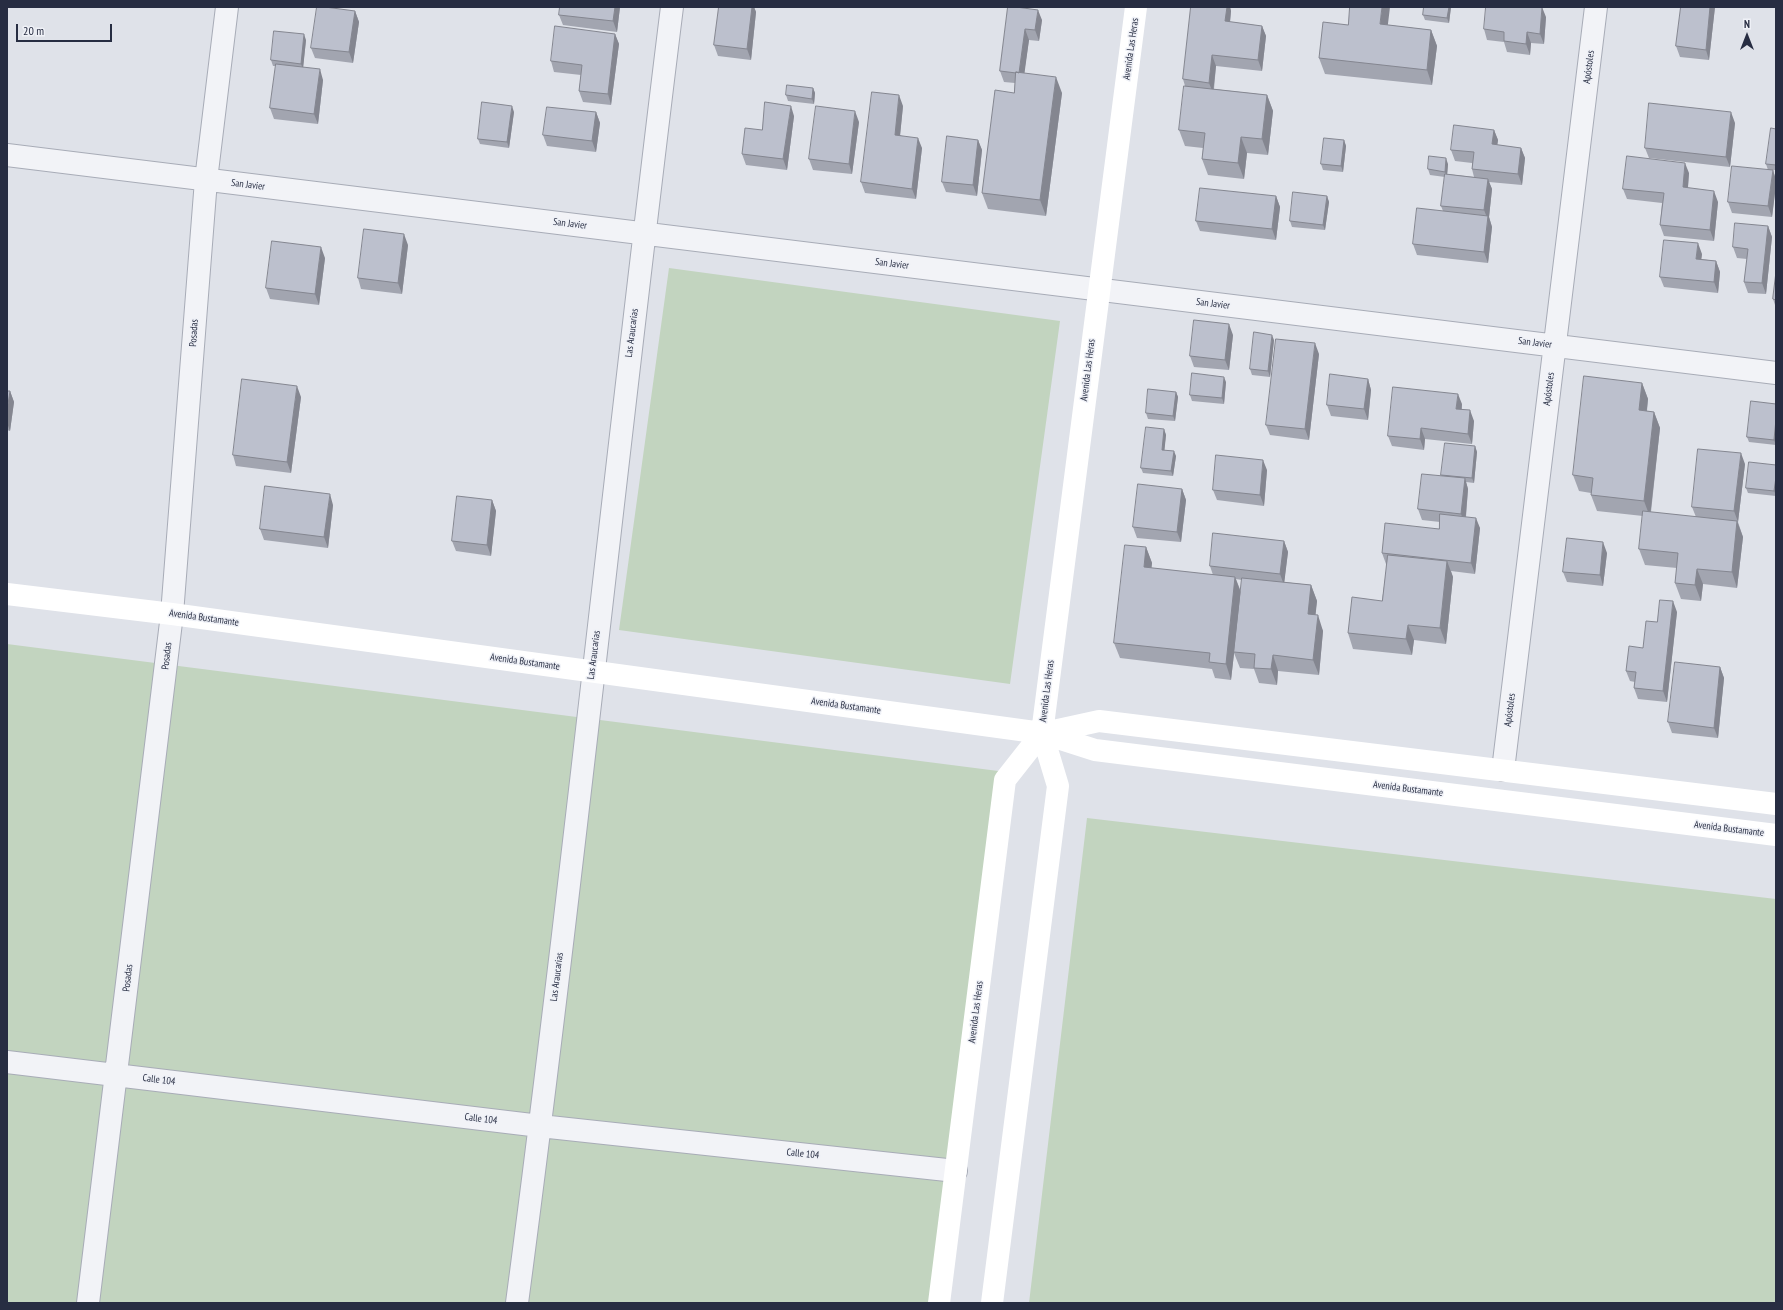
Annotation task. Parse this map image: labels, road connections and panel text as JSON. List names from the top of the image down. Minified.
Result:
{"streets":{"main road":["Avenida Las Heras","Avenida Bustamante"],"street":["Apóstoles","San Javier","Posadas","Las Araucarias","Calle 104"]},"crossings":[["Avenida Las Heras","San Javier"],["Avenida Las Heras","Avenida Bustamante"],["Avenida Las Heras","Calle 104"],["Apóstoles","San Javier"],["Apóstoles","Avenida Bustamante"],["San Javier","Posadas"],["San Javier","Las Araucarias"],["Posadas","Avenida Bustamante"],["Posadas","Calle 104"],["Las Araucarias","Avenida Bustamante"],["Las Araucarias","Calle 104"]],"scale_bar":"20 m","north":"top"}
